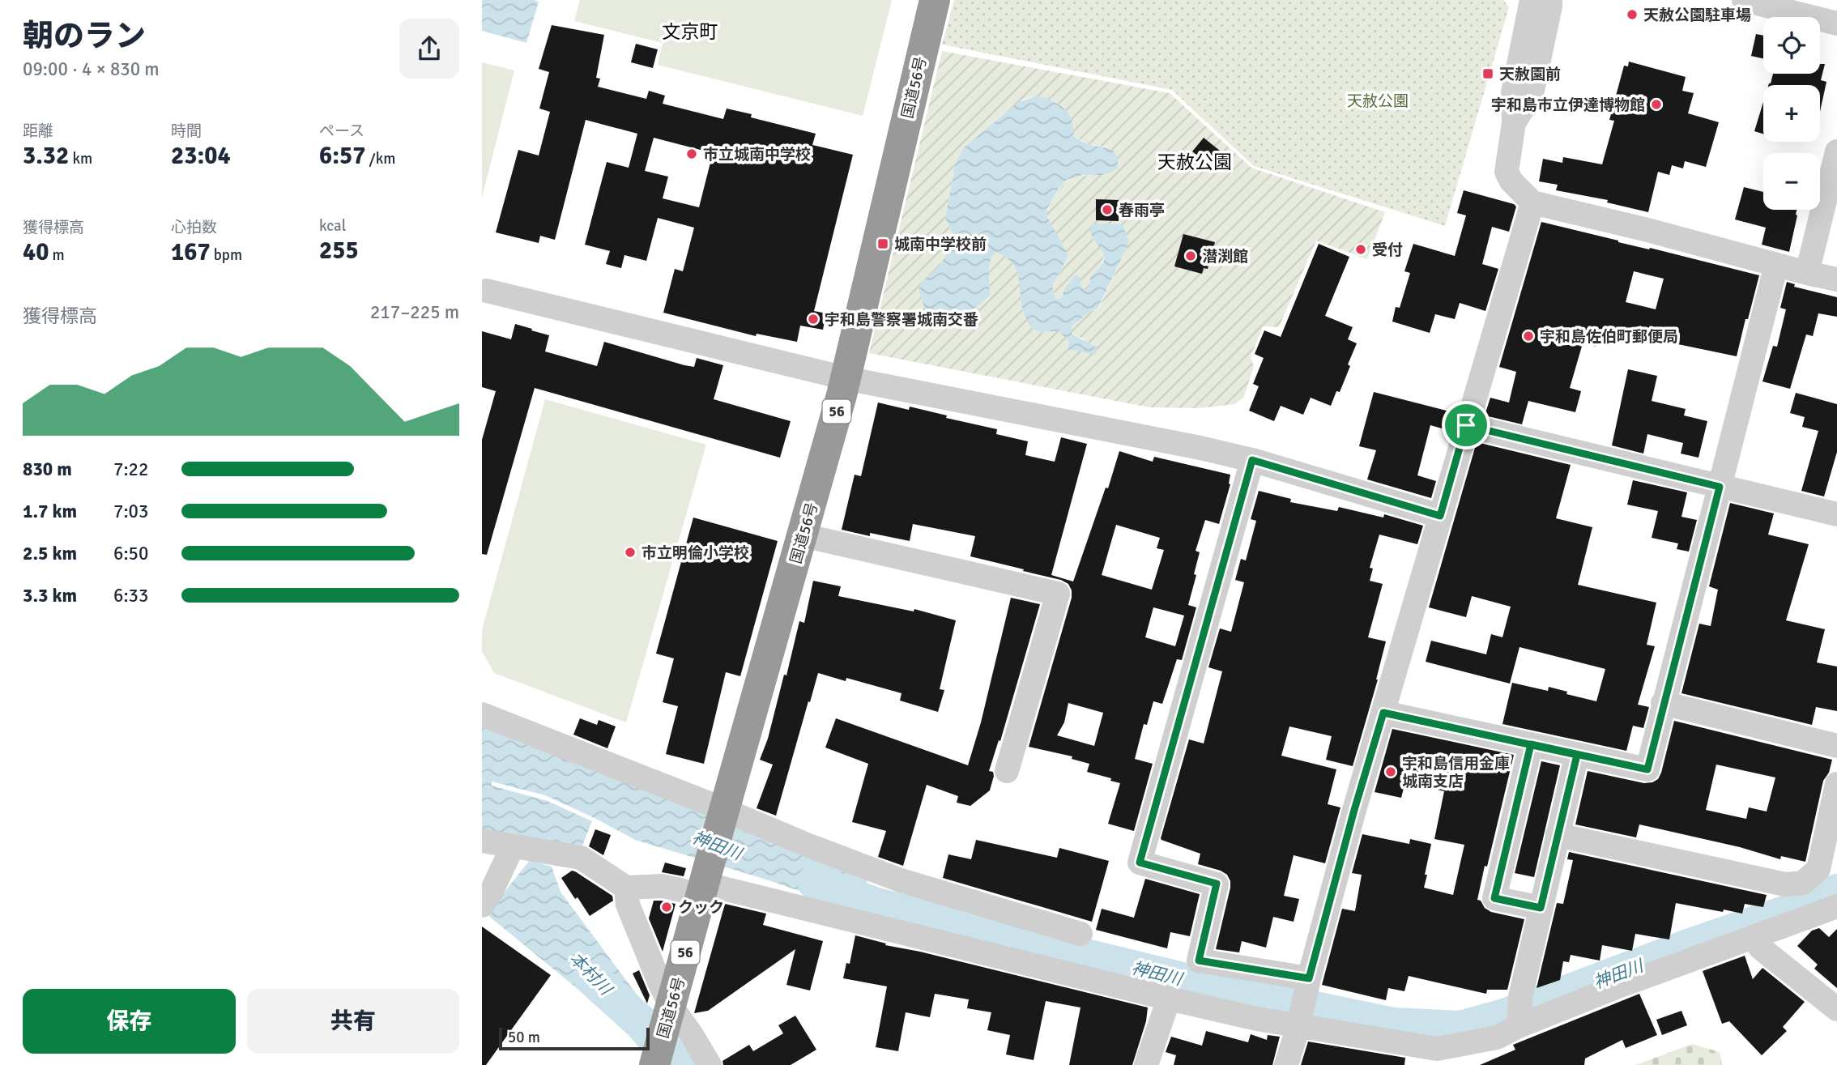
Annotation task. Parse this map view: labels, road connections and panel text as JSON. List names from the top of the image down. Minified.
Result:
{"streets":{"highway":["国道56号","56"]},"districts":["文京町","天赦公園"],"water":["神田川","本村川"],"parks":["天赦公園"],"places":{"other":["天赦公園駐車場","宇和島市立伊達博物館","市立城南中学校","春雨亭","受付","潜渕館","宇和島警察署城南交番","宇和島佐伯町郵便局","市立明倫小学校","宇和島信用金庫 城南支店","クック"],"transit":["天赦園前","城南中学校前"]},"scale_bar":"50 m","page":{"heading":["朝のラン","09:00 · 4 × 830 m"],"map_buttons":["+","−"],"stats":[["距離","3.32 km"],["時間","23:04"],["ペース","6:57 /km"],["獲得標高","40 m"],["心拍数","167 bpm"],["kcal","255"]],"chart":["獲得標高","217–225 m"],"list":[{"name":"830 m","note":"7:22"},{"name":"1.7 km","note":"7:03"},{"name":"2.5 km","note":"6:50"},{"name":"3.3 km","note":"6:33"}],"buttons":["保存","共有"],"scale":"50 m"}}
